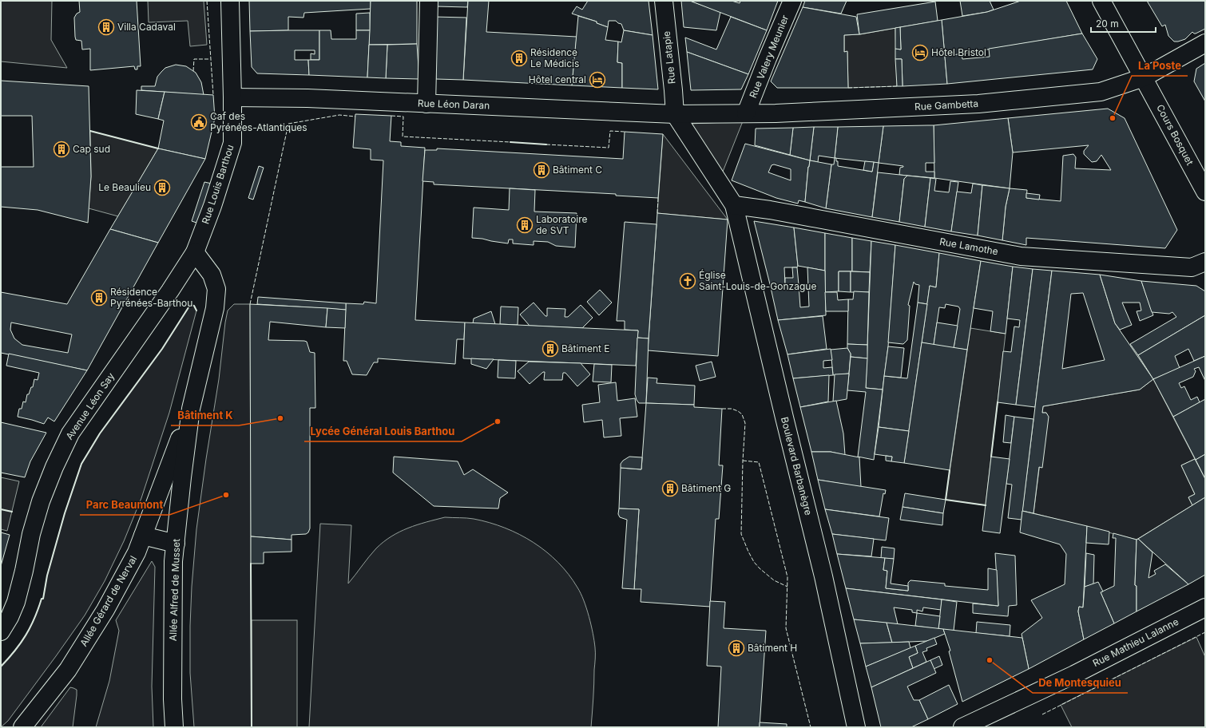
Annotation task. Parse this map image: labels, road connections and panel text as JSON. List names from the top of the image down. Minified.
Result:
{"streets":{"street":["Rue Valery Meunier","Rue Latapie","Rue Léon Daran","Rue Gambetta","Cours Bosquet","Rue Louis Barthou","Rue Lamothe","Avenue Léon Say","Boulevard Barbanègre","Allée Alfred de Musset","Allée Gérard de Nerval","Rue Mathieu Lalanne"]},"crossings":[["Rue Valery Meunier","Rue Gambetta"],["Rue Latapie","Rue Léon Daran"],["Rue Latapie","Rue Gambetta"],["Rue Latapie","Boulevard Barbanègre"],["Rue Léon Daran","Rue Gambetta"],["Rue Léon Daran","Rue Louis Barthou"],["Rue Léon Daran","Boulevard Barbanègre"],["Rue Gambetta","Cours Bosquet"],["Rue Gambetta","Boulevard Barbanègre"],["Rue Louis Barthou","Avenue Léon Say"],["Rue Louis Barthou","Allée Alfred de Musset"],["Rue Lamothe","Boulevard Barbanègre"],["Avenue Léon Say","Allée Alfred de Musset"],["Allée Alfred de Musset","Allée Gérard de Nerval"]],"places":{"building":["Villa Cadaval","Résidence Le Médicis","Cap sud","Bâtiment C","Le Beaulieu","Laboratoire de SVT","Résidence Pyrénées-Barthou","Bâtiment E","Bâtiment G","Bâtiment H"],"hotel":["Hôtel Bristol","Hôtel central"],"other":["La Poste","Bâtiment K","Lycée Général Louis Barthou","Parc Beaumont","De Montesquieu"],"public building":["Caf des Pyrénées-Atlantiques"],"church":["Église Saint-Louis-de-Gonzague"]},"scale_bar":"20 m"}
